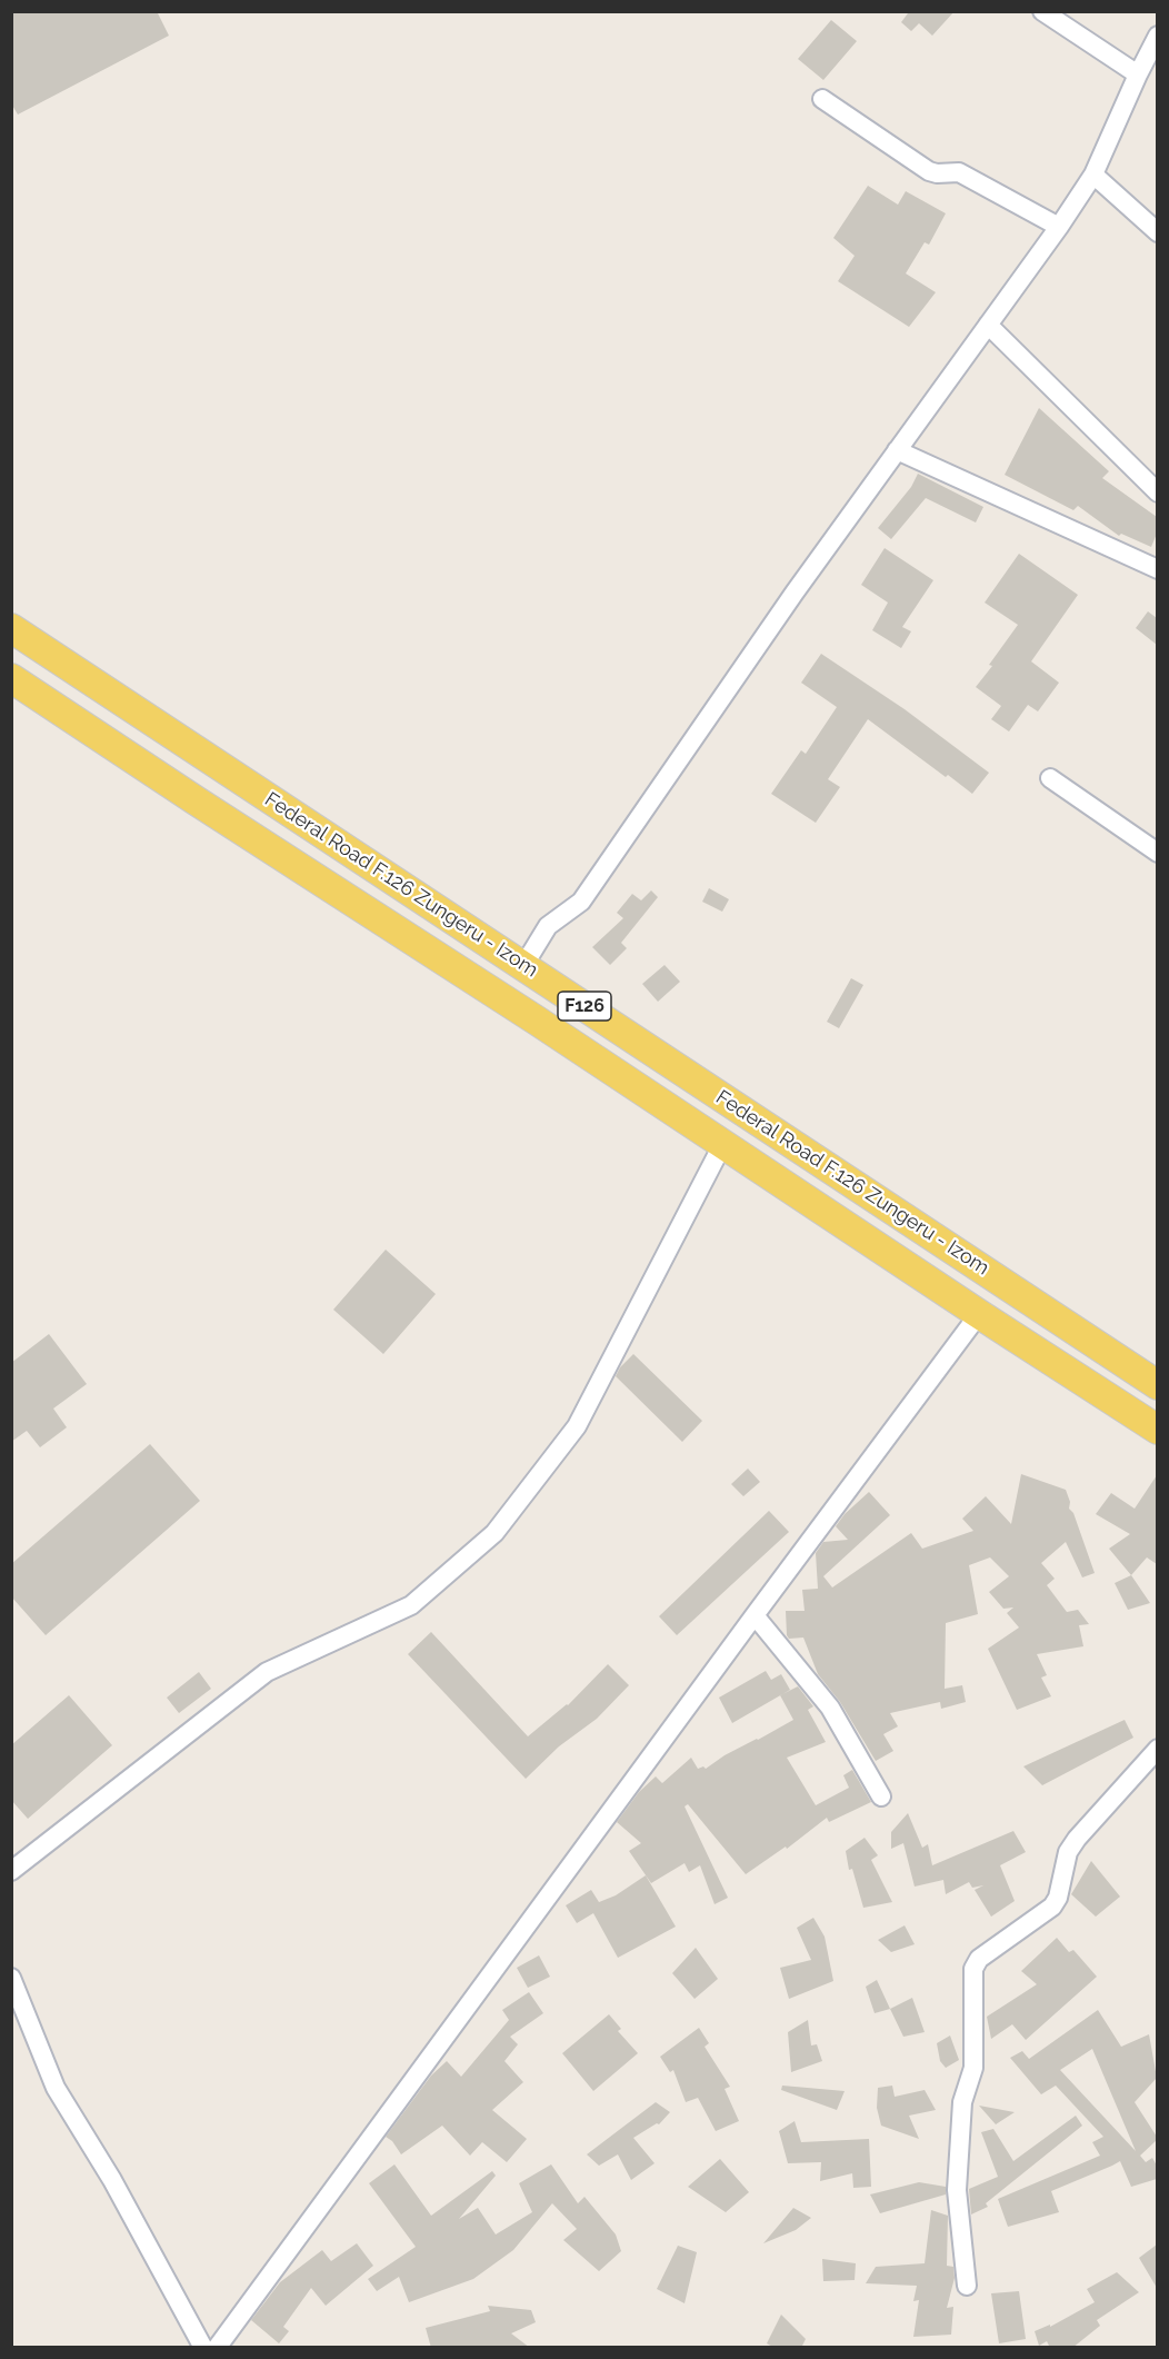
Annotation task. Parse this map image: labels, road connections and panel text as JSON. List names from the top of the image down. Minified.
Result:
{"streets":{"main road":["Federal Road F.126 Zungeru - Izom","F126"]}}
